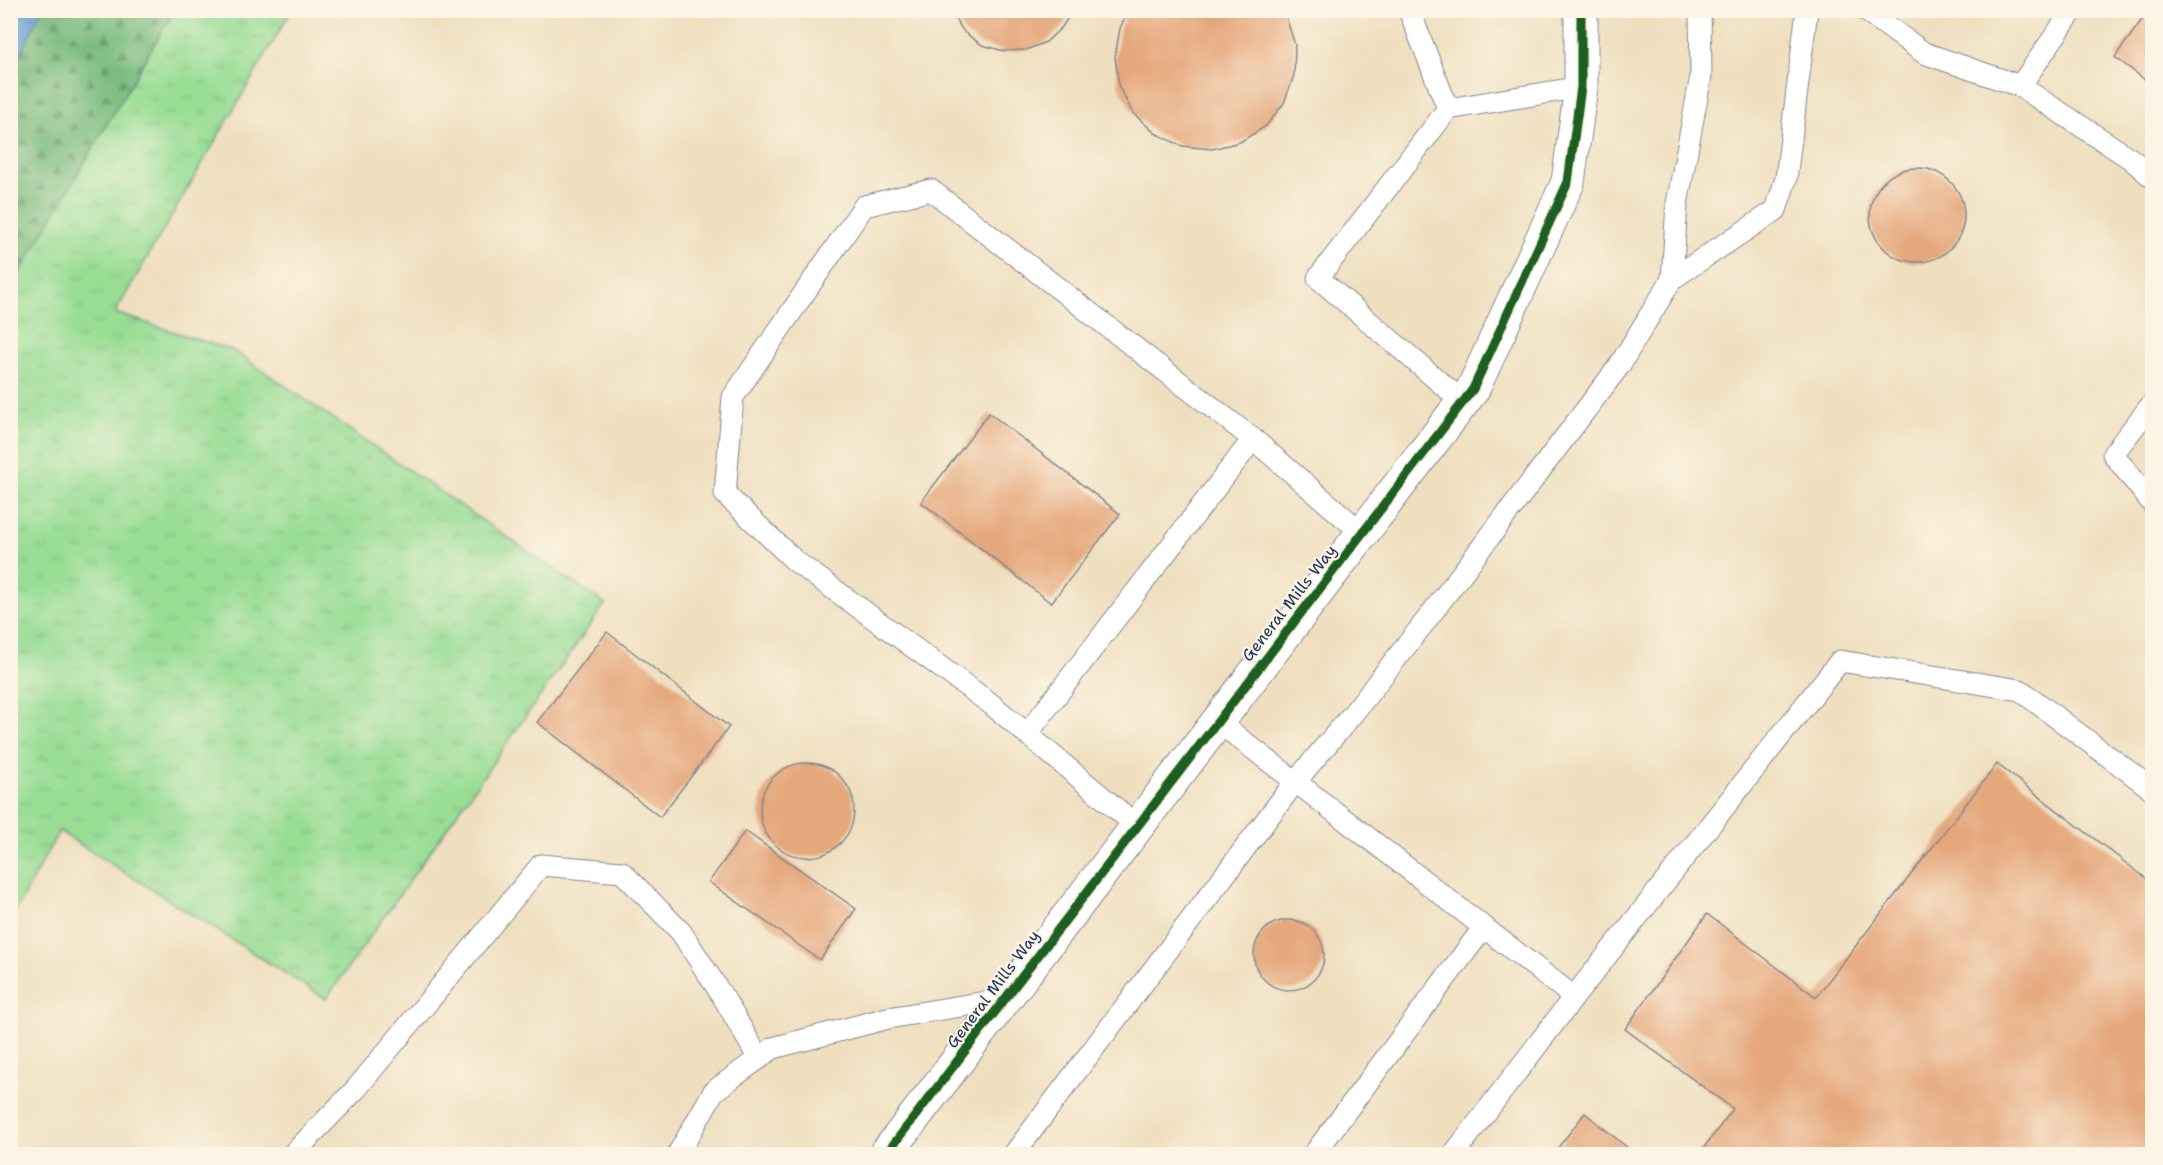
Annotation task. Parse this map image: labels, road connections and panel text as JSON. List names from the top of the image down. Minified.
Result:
{"streets":{"street":["General Mills Way"]}}
